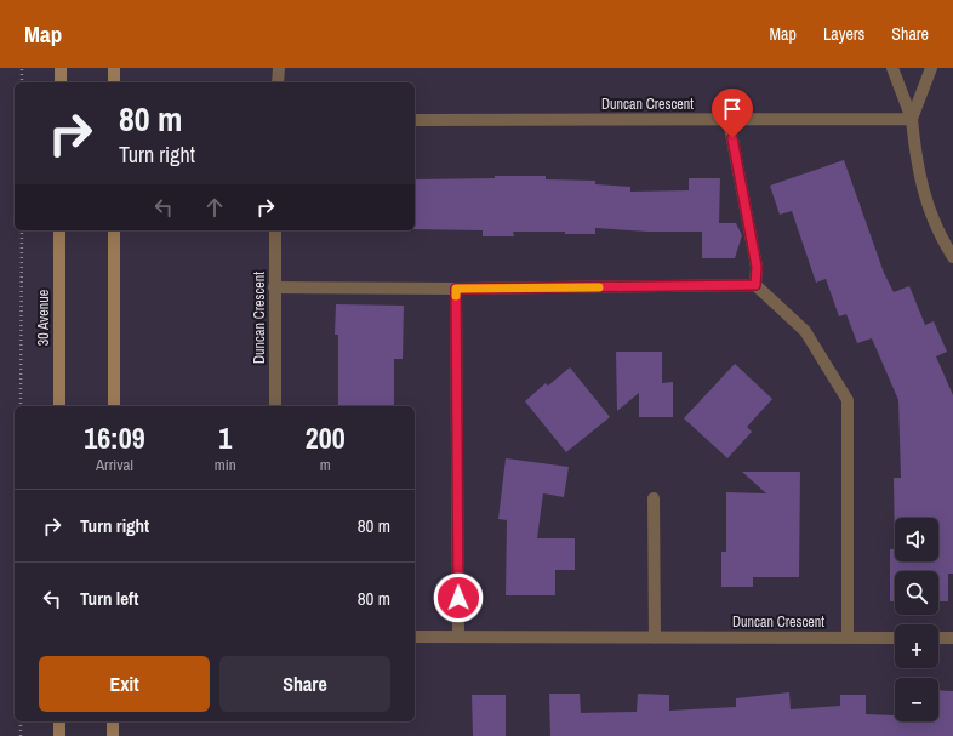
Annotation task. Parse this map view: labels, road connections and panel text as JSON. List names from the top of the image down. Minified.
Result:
{"streets":{"main road":["30 Avenue"],"street":["Duncan Crescent"]},"page":{"header":"Map","nav":["Map","Layers","Share"],"turn":["80 m","Turn right"],"eta":["16:09","Arrival","1","min","200","m"],"list":[{"name":"Turn right","value":"80 m"},{"name":"Turn left","value":"80 m"}],"map_buttons":["+","−"],"buttons":["Exit","Share"]}}
